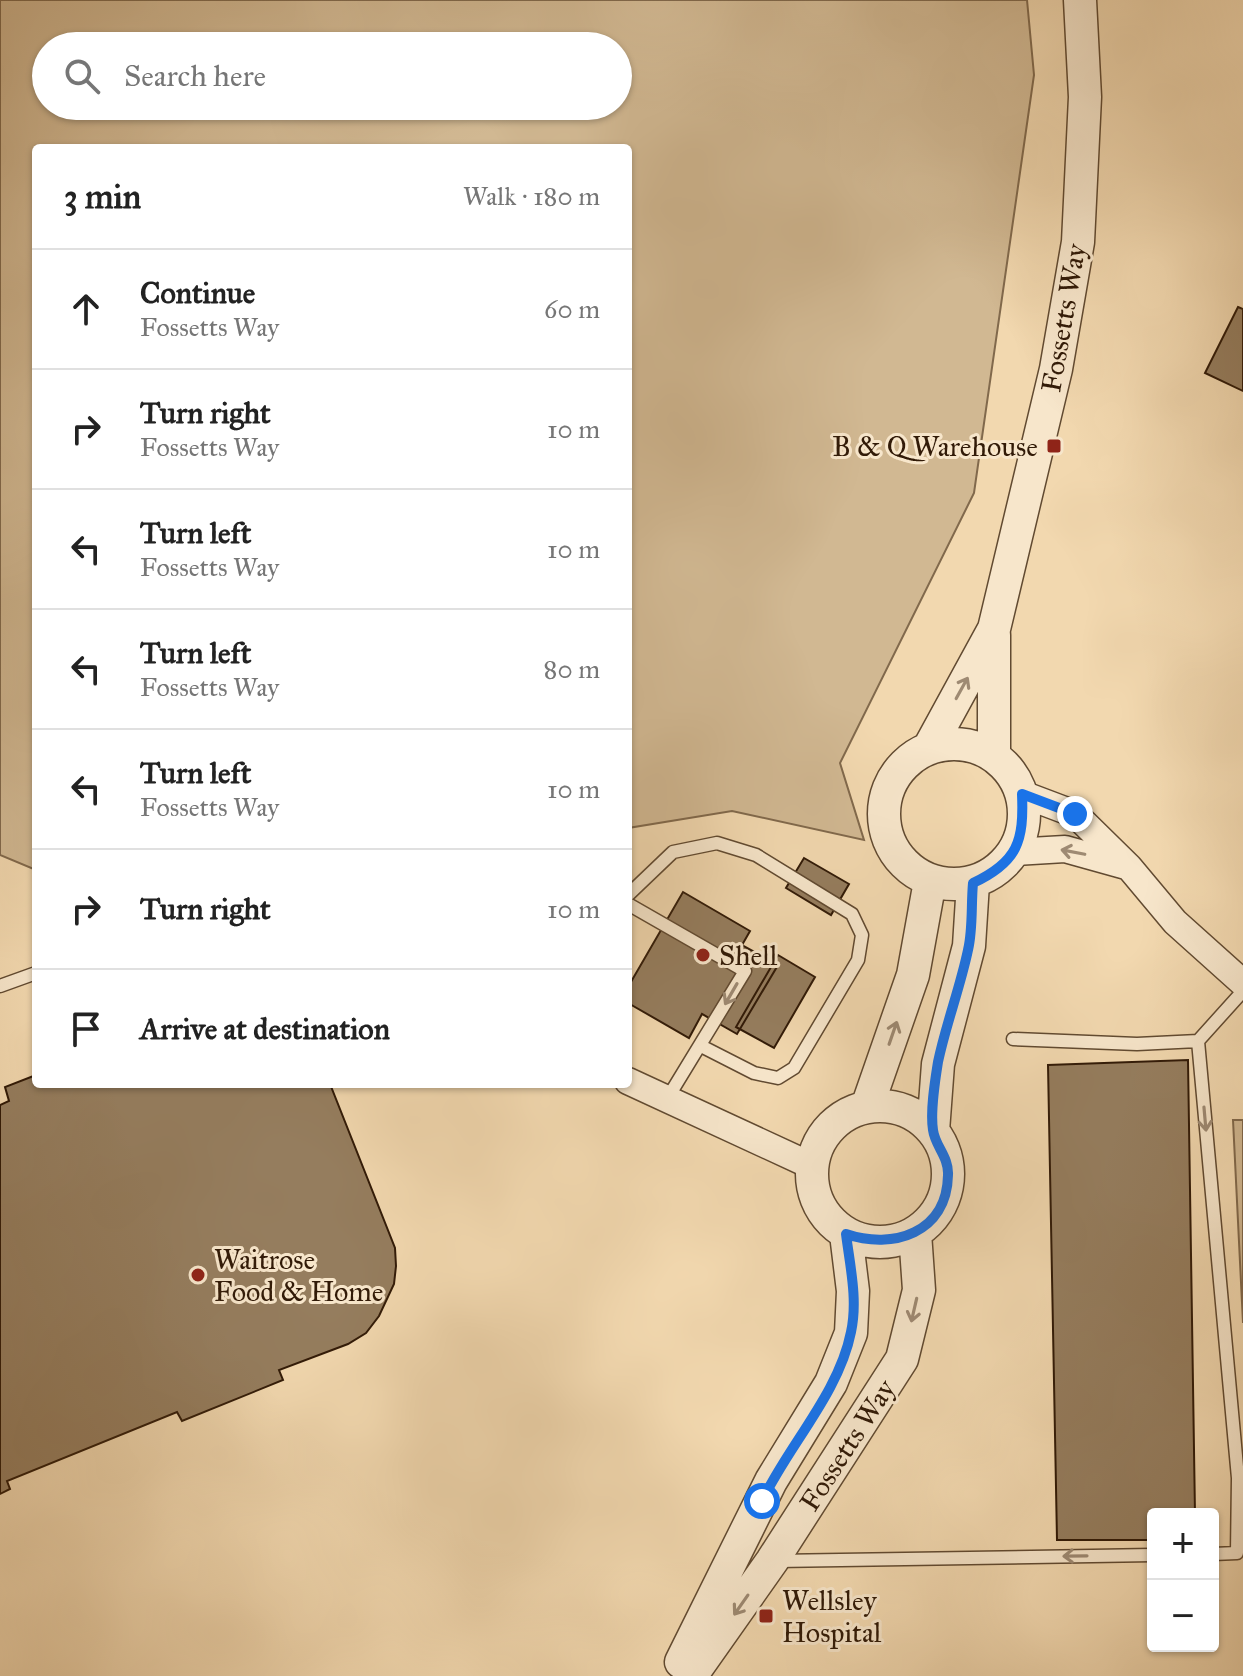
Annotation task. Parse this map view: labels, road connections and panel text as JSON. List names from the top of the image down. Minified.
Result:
{"streets":{"street":["Fossetts Way"]},"places":{"transit":["B & Q Warehouse","Wellsley Hospital"],"other":["Shell","Waitrose Food & Home"]},"page":{"search":"Search here","heading":["3 min","Walk · 180 m"],"list":[["Continue","Fossetts Way","60 m"],["Turn right","Fossetts Way","10 m"],["Turn left","Fossetts Way","10 m"],["Turn left","Fossetts Way","80 m"],["Turn left","Fossetts Way","10 m"],["Turn right","10 m"],"Arrive at destination"],"map_buttons":["+","−"]}}
